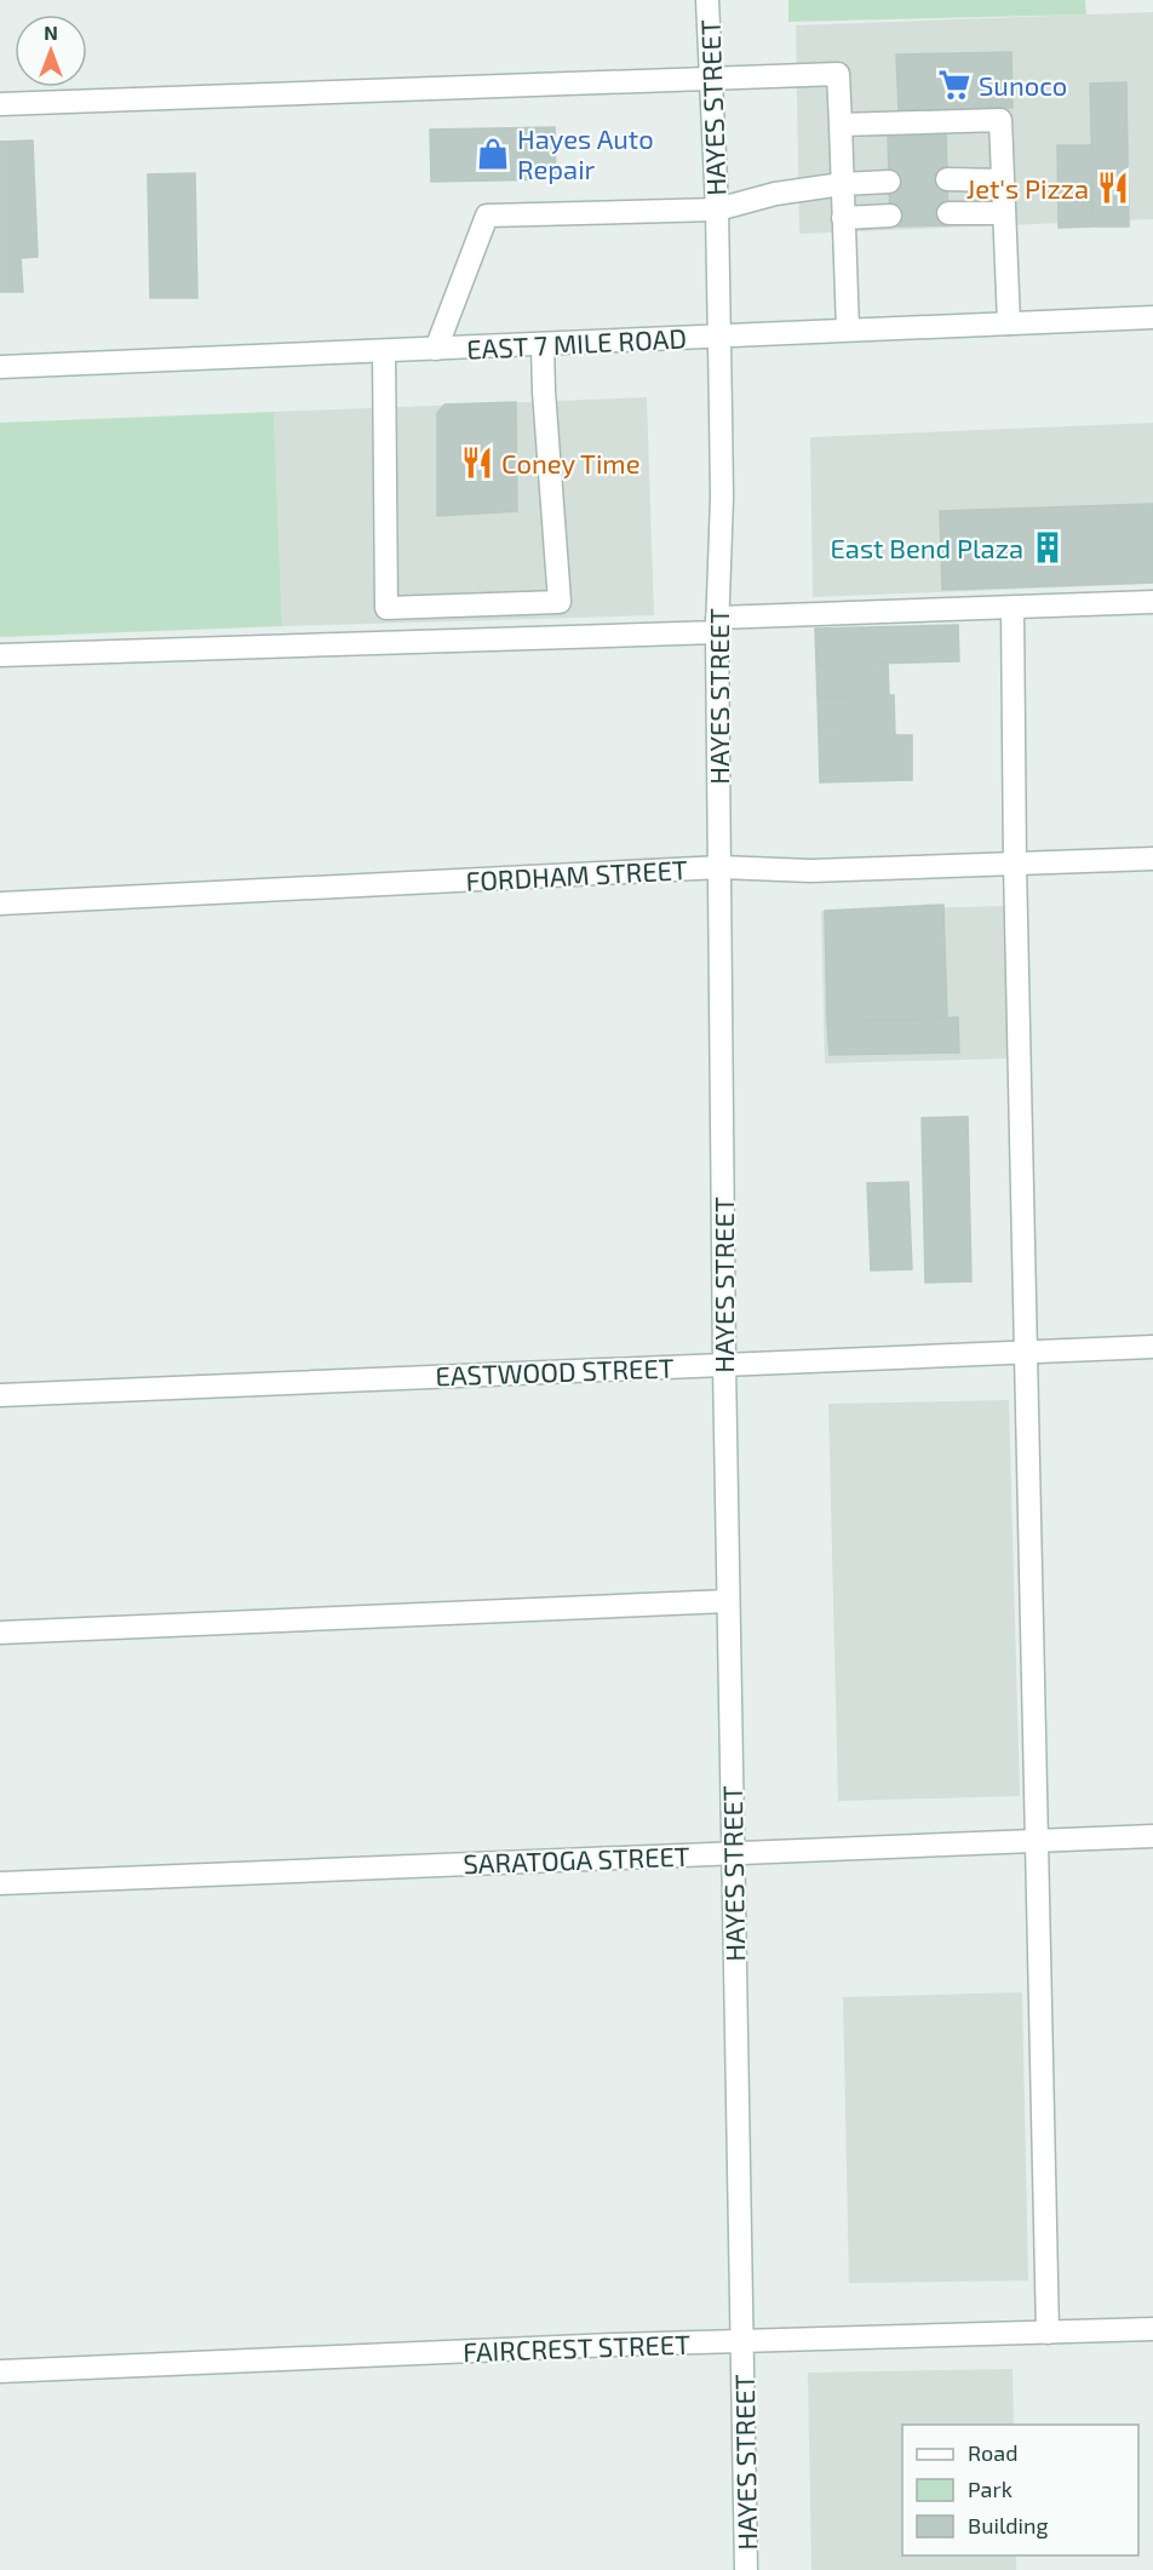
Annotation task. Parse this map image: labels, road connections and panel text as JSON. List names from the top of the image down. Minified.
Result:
{"streets":{"street":["HAYES STREET","EAST 7 MILE ROAD","FORDHAM STREET","EASTWOOD STREET","SARATOGA STREET","FAIRCREST STREET"]},"crossings":[["HAYES STREET","EAST 7 MILE ROAD"],["HAYES STREET","FORDHAM STREET"],["HAYES STREET","EASTWOOD STREET"],["HAYES STREET","SARATOGA STREET"],["HAYES STREET","FAIRCREST STREET"]],"places":{"supermarket":["Sunoco"],"shop":["Hayes Auto Repair"],"restaurant":["Jet's Pizza","Coney Time"],"building":["East Bend Plaza"]},"legend":["Road","Park","Building"],"north":"top"}
